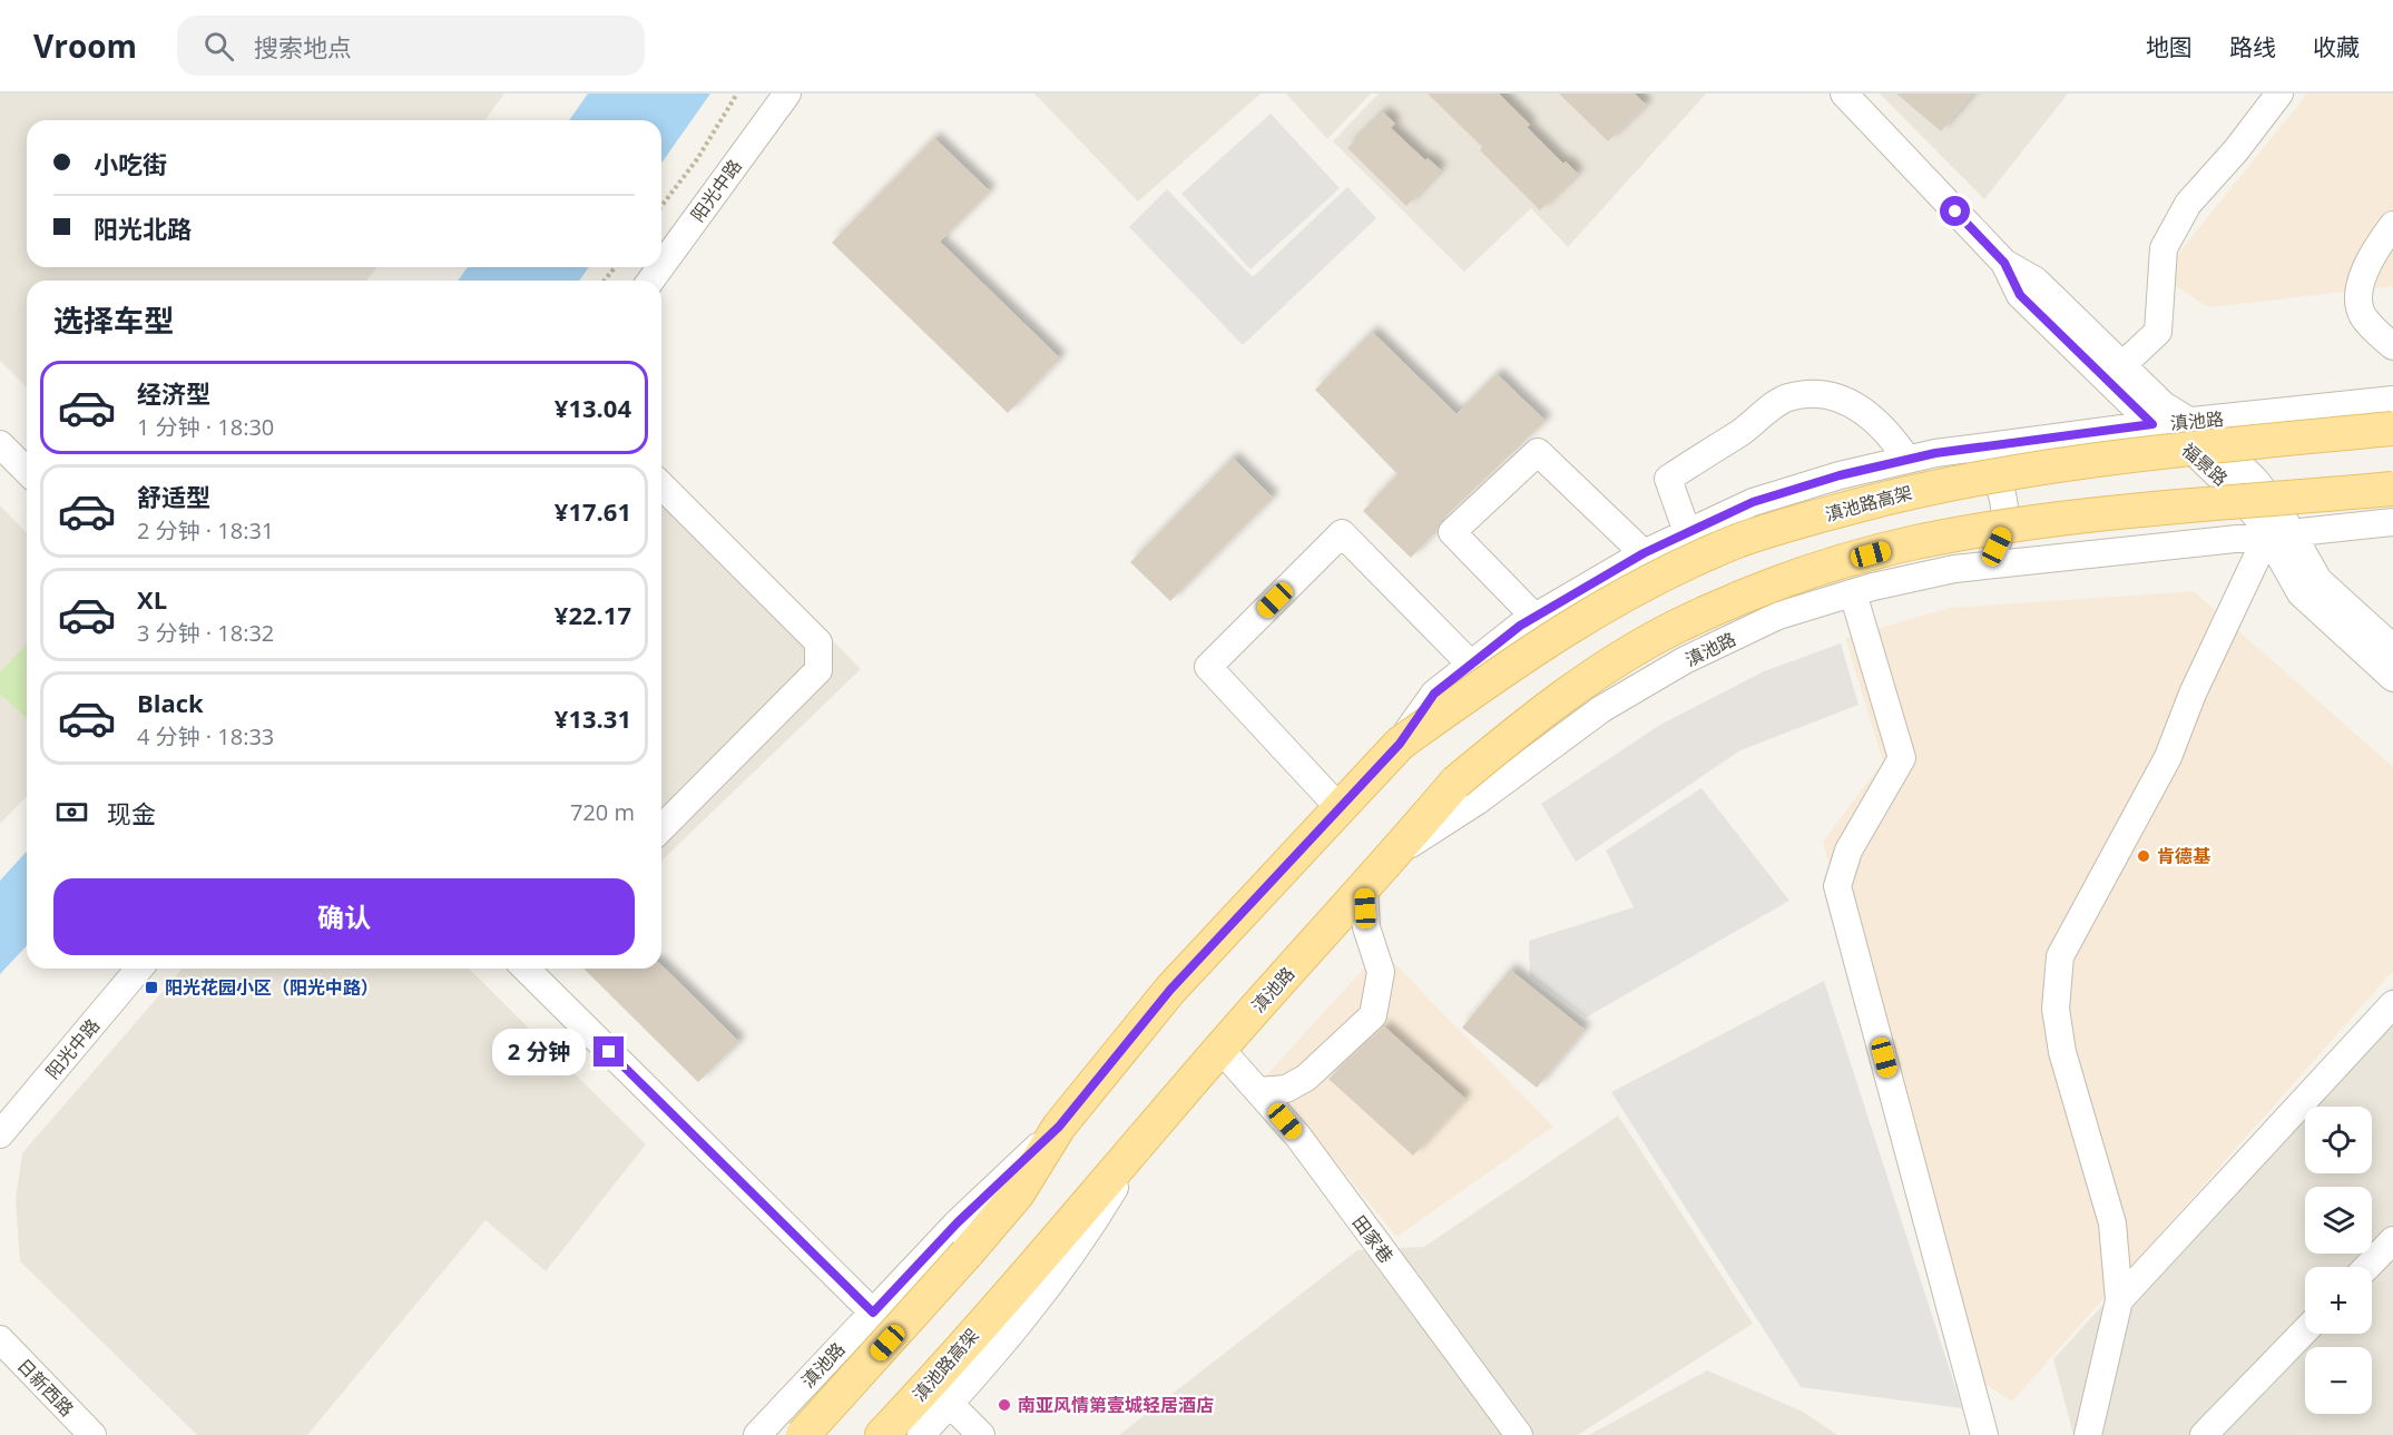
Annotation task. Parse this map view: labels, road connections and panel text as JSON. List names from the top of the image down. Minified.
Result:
{"streets":{"main road":["滇池路","滇池路高架"],"street":["阳光中路","福景路","田家巷","日新西路"]},"crossings":[["滇池路","福景路"],["滇池路","滇池路高架"],["滇池路","田家巷"]],"places":{"other":["肯德基","南亚风情第壹城轻居酒店"],"transit":["阳光花园小区（阳光中路）"]},"page":{"header":"Vroom","search":"搜索地点","nav":["地图","路线","收藏"],"banner":["小吃街","阳光北路"],"heading":"选择车型","list":[{"name":"经济型","note":"1 分钟 · 18:30","value":"¥13.04"},{"name":"舒适型","note":"2 分钟 · 18:31","value":"¥17.61"},{"name":"XL","note":"3 分钟 · 18:32","value":"¥22.17"},{"name":"Black","note":"4 分钟 · 18:33","value":"¥13.31"}],"pay":["现金","720 m"],"buttons":"确认","bubble":"2 分钟","map_buttons":["+","−"]}}
